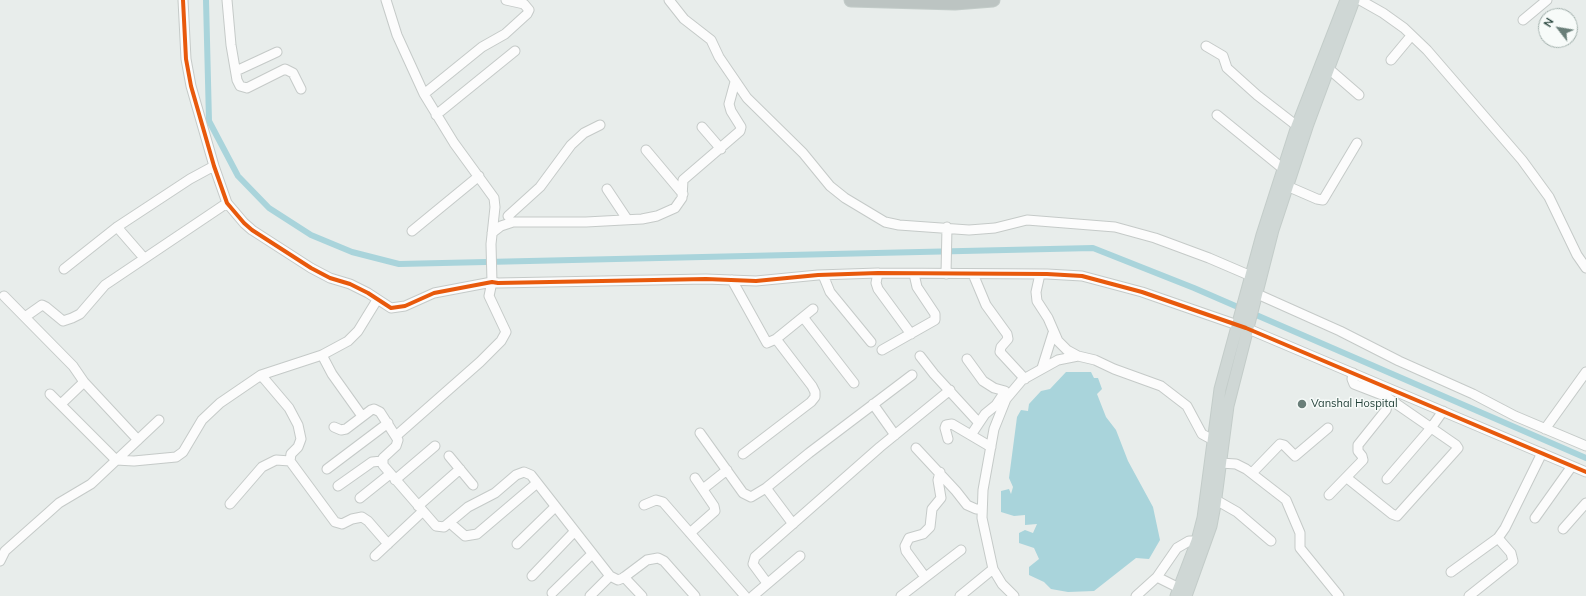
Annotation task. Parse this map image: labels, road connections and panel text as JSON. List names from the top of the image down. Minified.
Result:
{"places":["Vanshal Hospital"],"north":"top left"}
